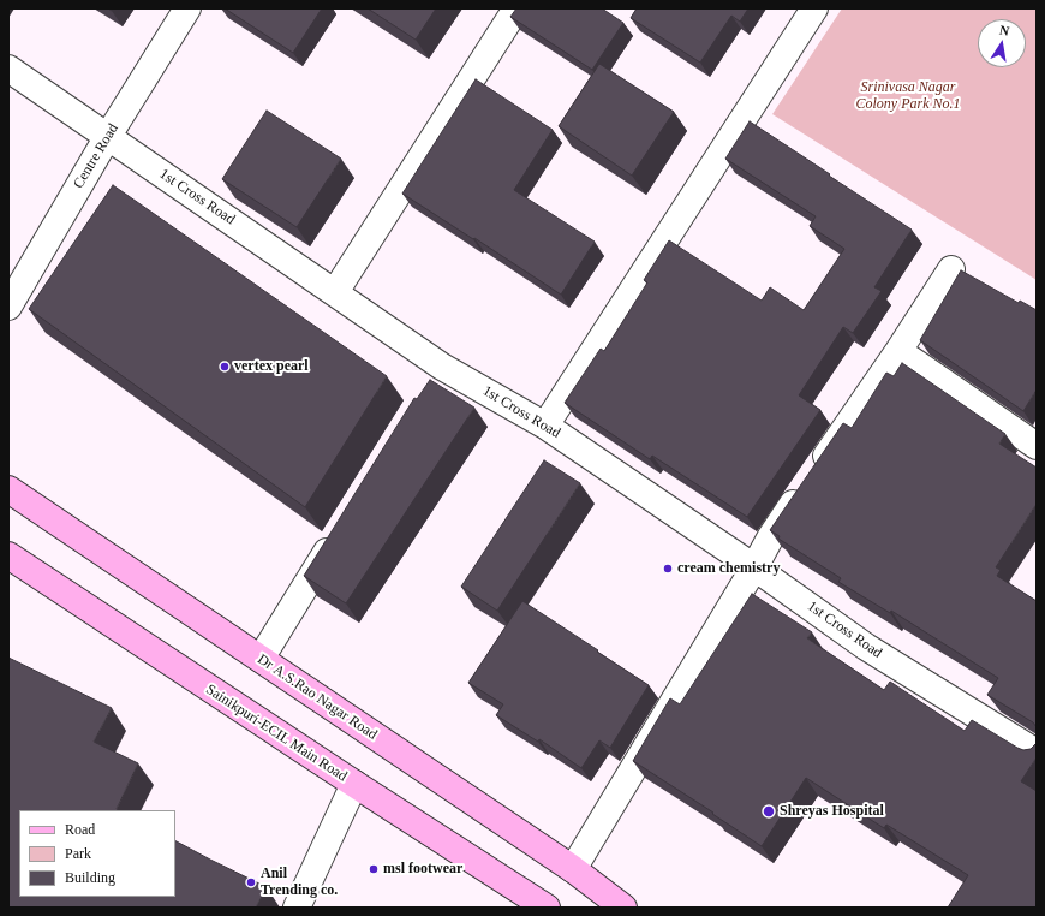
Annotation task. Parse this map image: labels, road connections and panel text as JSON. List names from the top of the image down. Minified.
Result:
{"streets":{"main road":["Dr A.S.Rao Nagar Road","Sainikpuri-ECIL Main Road"],"street":["Centre Road","1st Cross Road"]},"crossings":[["Centre Road","1st Cross Road"]],"parks":["Srinivasa Nagar Colony Park No.1"],"places":["vertex pearl","cream chemistry","Shreyas Hospital","msl footwear","Anil Trending co."],"legend":["Road","Park","Building"],"north":"top"}
